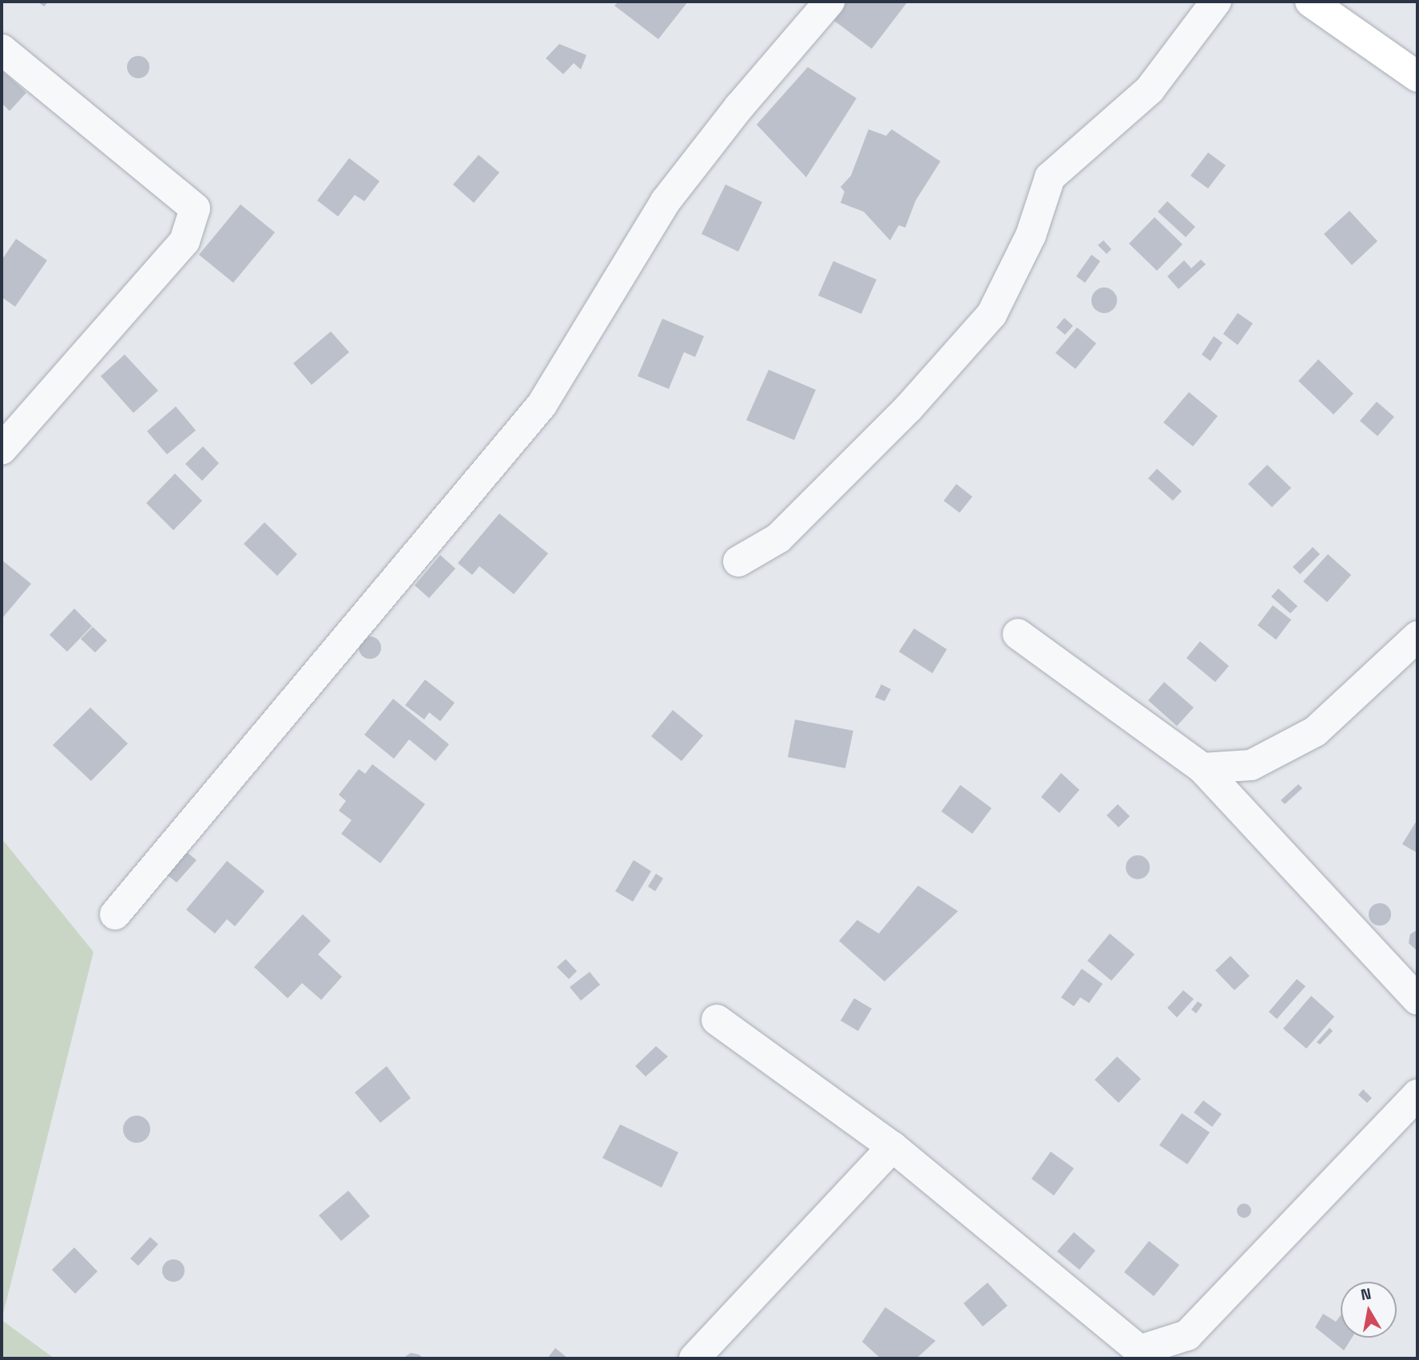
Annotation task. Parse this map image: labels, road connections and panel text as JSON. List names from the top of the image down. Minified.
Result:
{"north":"top"}
